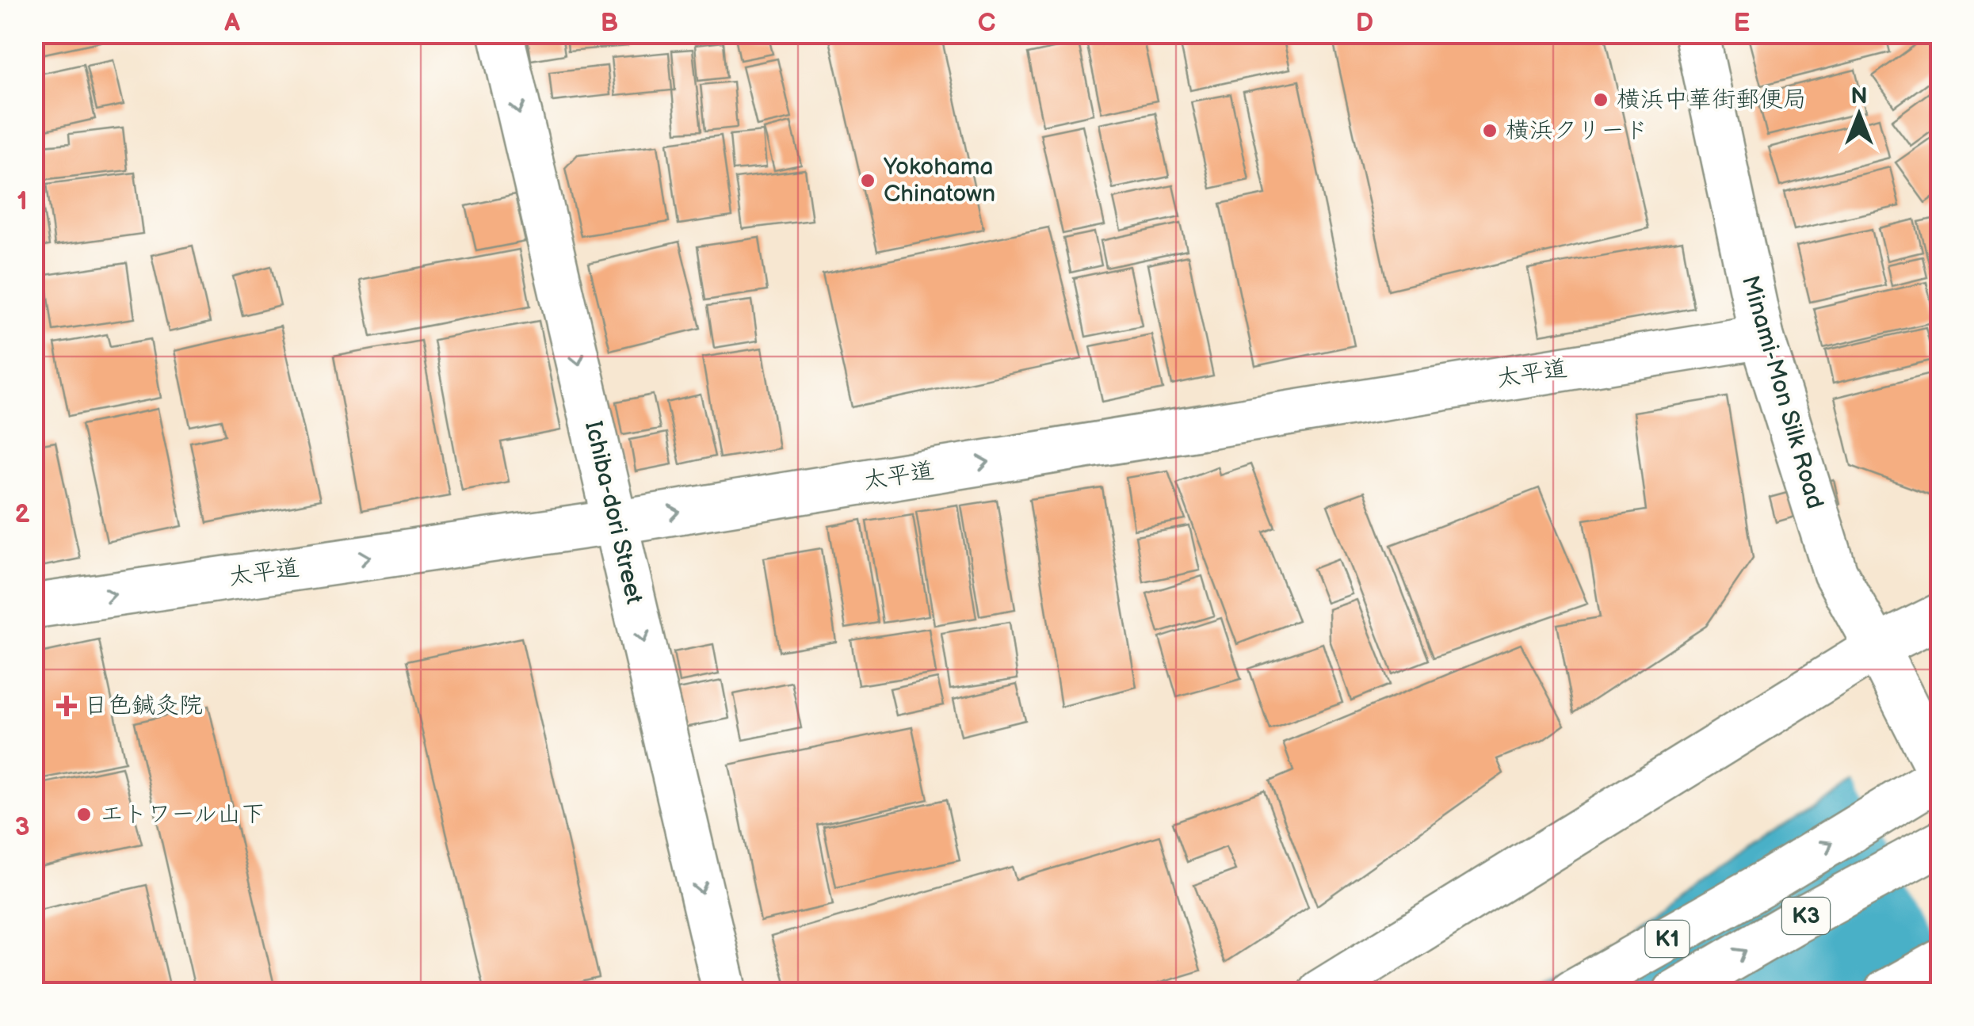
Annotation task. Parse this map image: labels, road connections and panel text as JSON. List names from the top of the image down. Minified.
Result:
{"streets":{"main road":["太平道","Minami-Mon Silk Road","Ichiba-dori Street","K3","K1"]},"crossings":[["太平道","Minami-Mon Silk Road"],["太平道","Ichiba-dori Street"],["Minami-Mon Silk Road","K1"]],"one_way":["太平道","Ichiba-dori Street"],"places":{"other":["横浜中華街郵便局","横浜クリード","Yokohama Chinatown","エトワール山下"],"health":["日色鍼灸院"]},"north":"top","grid":{"columns":["A","B","C","D","E"],"rows":["1","2","3"]}}
